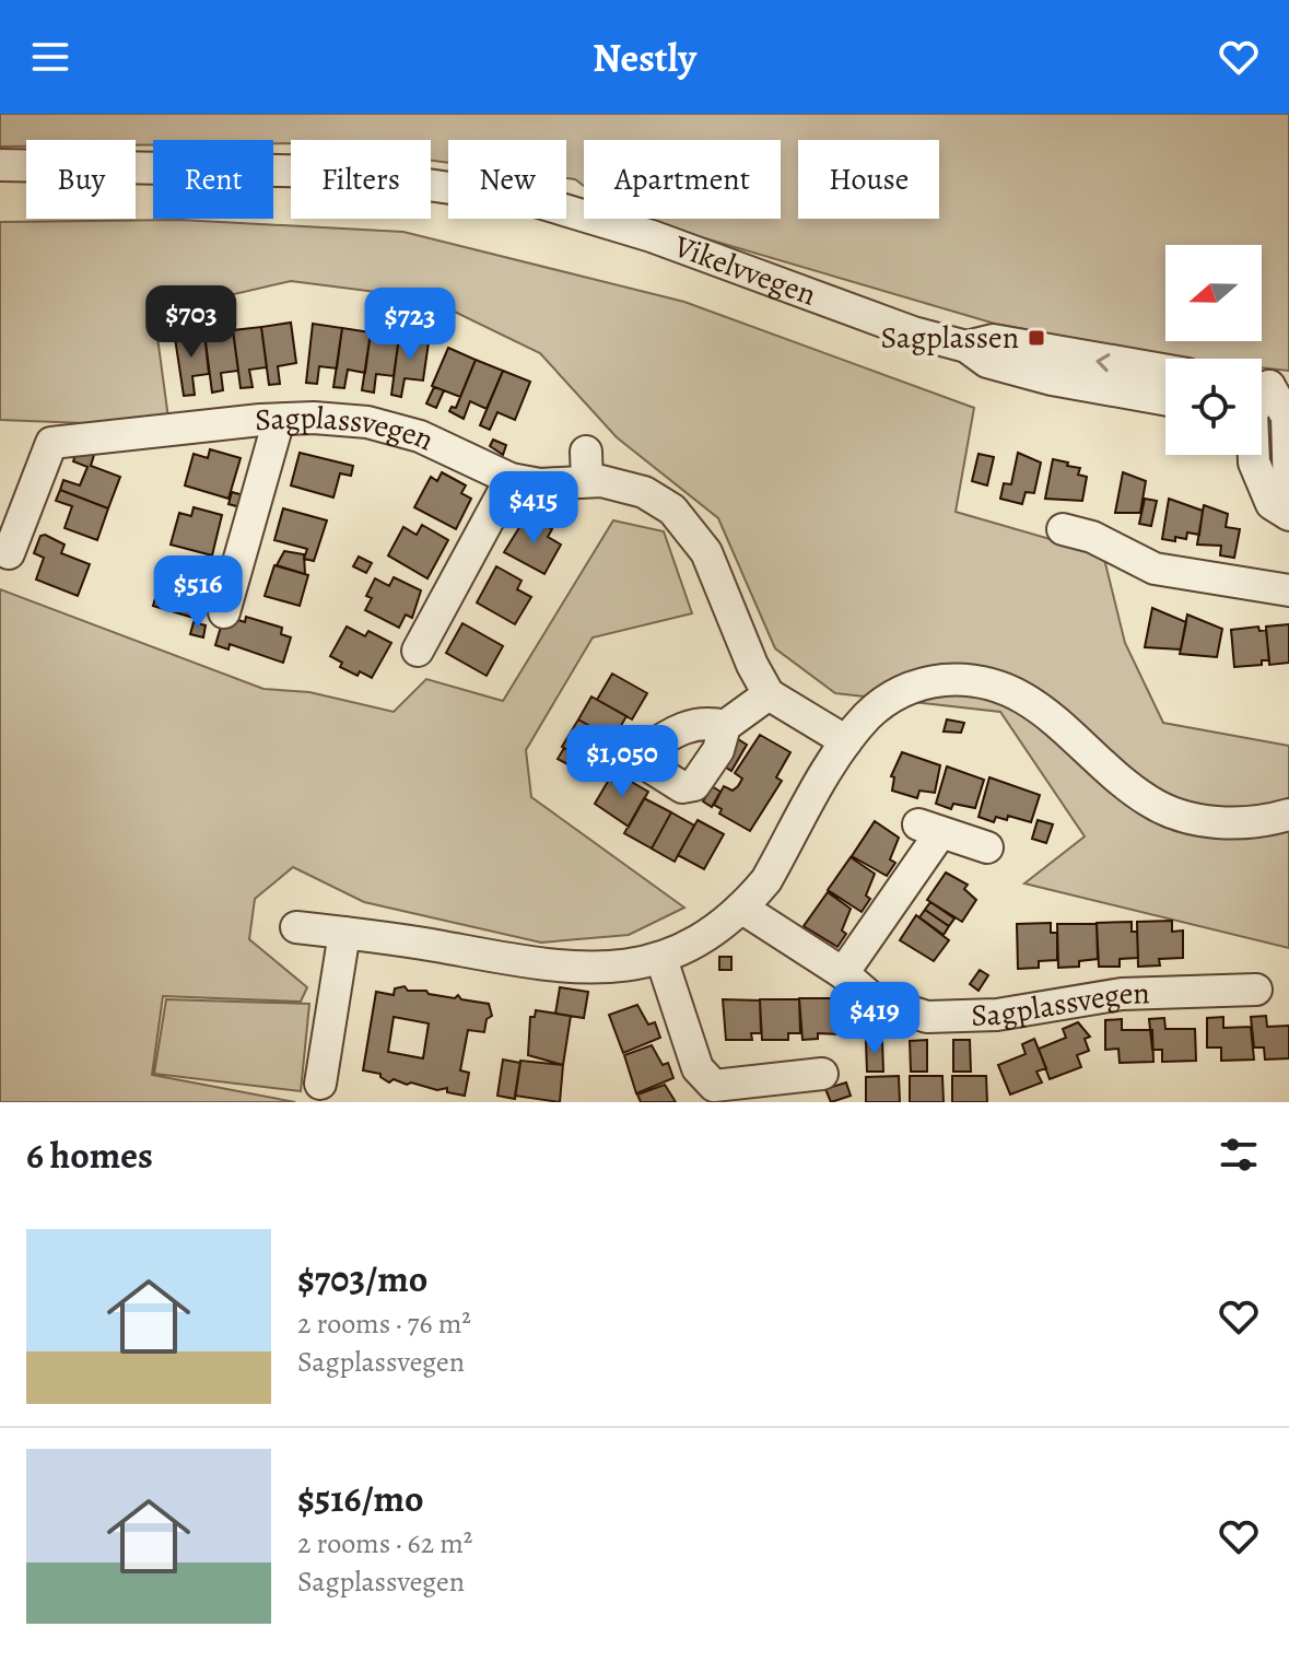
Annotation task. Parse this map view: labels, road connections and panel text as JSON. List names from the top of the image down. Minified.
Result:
{"streets":{"street":["Vikelvvegen","Sagplassvegen"]},"places":{"transit":["Sagplassen"]},"north":"left","page":{"header":"Nestly","chip":["Buy","Rent","Filters","New","Apartment","House"],"price":["$703","$723","$415","$516","$1,050","$419"],"heading":"6 homes","list":[{"name":"$703/mo","note":"2 rooms · 76 m² · Sagplassvegen"},{"name":"$516/mo","note":"2 rooms · 62 m² · Sagplassvegen"}]}}
